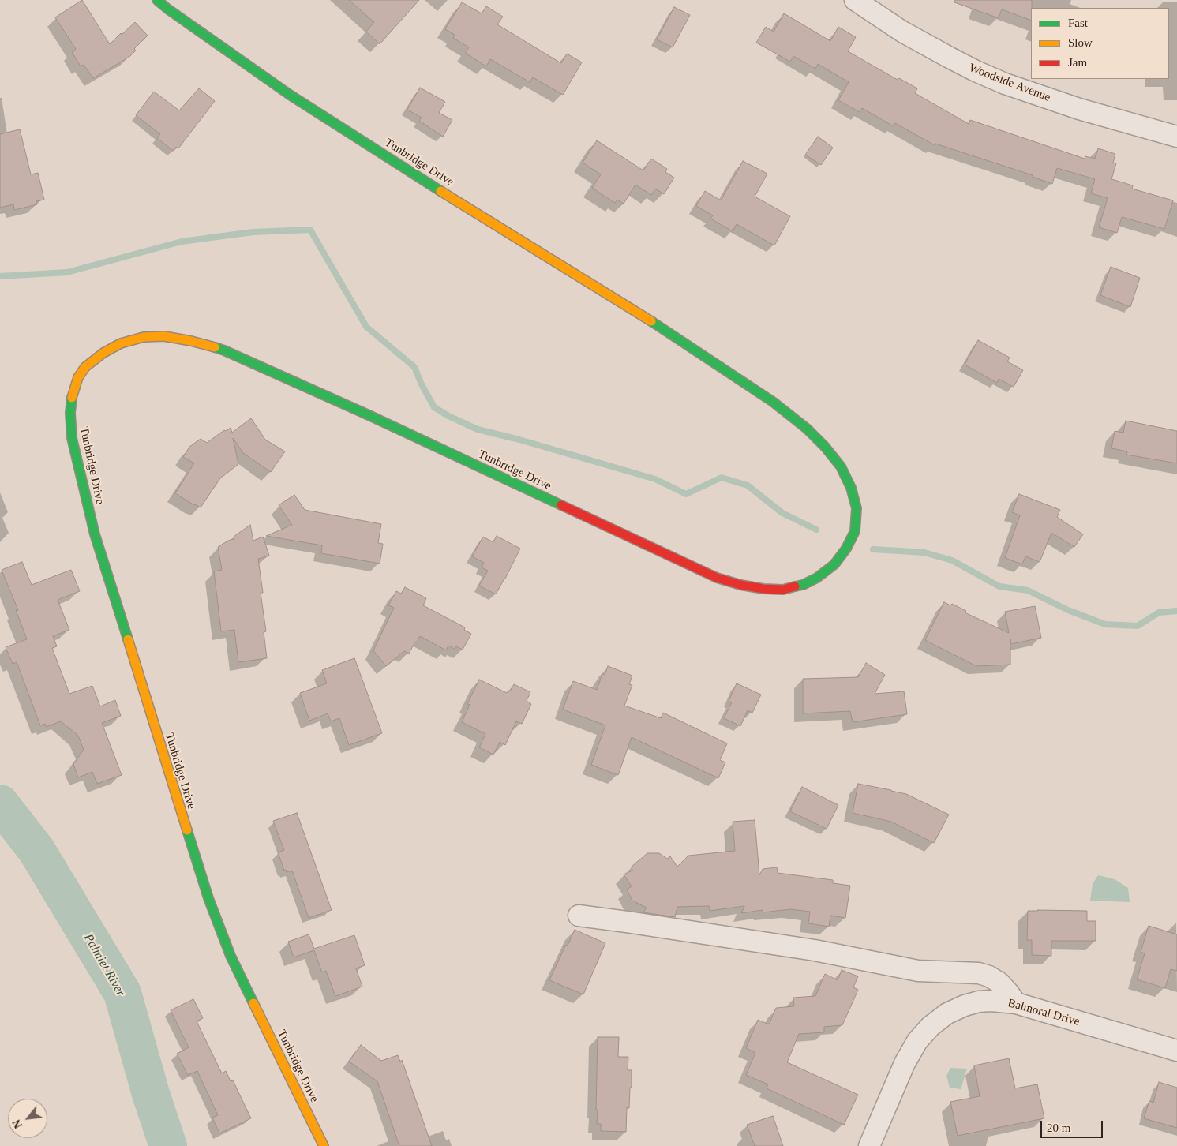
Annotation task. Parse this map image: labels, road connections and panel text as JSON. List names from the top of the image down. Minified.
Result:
{"streets":{"street":["Woodside Avenue","Tunbridge Drive","Balmoral Drive"]},"water":["Palmiet River"],"legend":["Fast","Slow","Jam"],"scale_bar":"20 m","north":"bottom left"}
